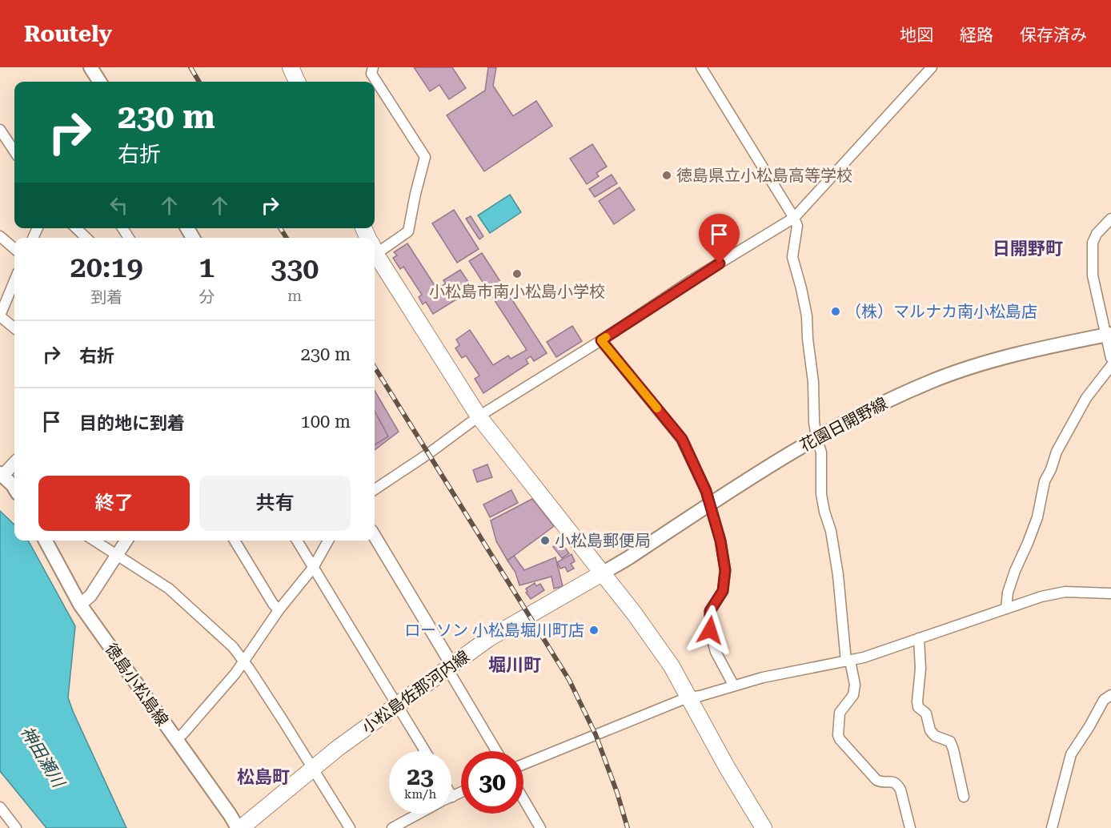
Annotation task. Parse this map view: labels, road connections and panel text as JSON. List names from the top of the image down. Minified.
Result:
{"streets":{"main road":["花園日開野線","徳島小松島線","小松島佐那河内線"]},"crossings":[["花園日開野線","小松島佐那河内線"]],"districts":["日開野町","堀川町","松島町"],"water":["神田瀬川"],"places":["徳島県立小松島高等学校","小松島市南小松島小学校","（株）マルナカ南小松島店","小松島郵便局","ローソン 小松島堀川町店"],"page":{"header":"Routely","nav":["地図","経路","保存済み"],"turn":["230 m","右折"],"eta":["20:19","到着","1","分","330","m"],"list":[{"name":"右折","value":"230 m"},{"name":"目的地に到着","value":"100 m"}],"buttons":["終了","共有"],"speed":"23 km/h","limit":"30"}}
